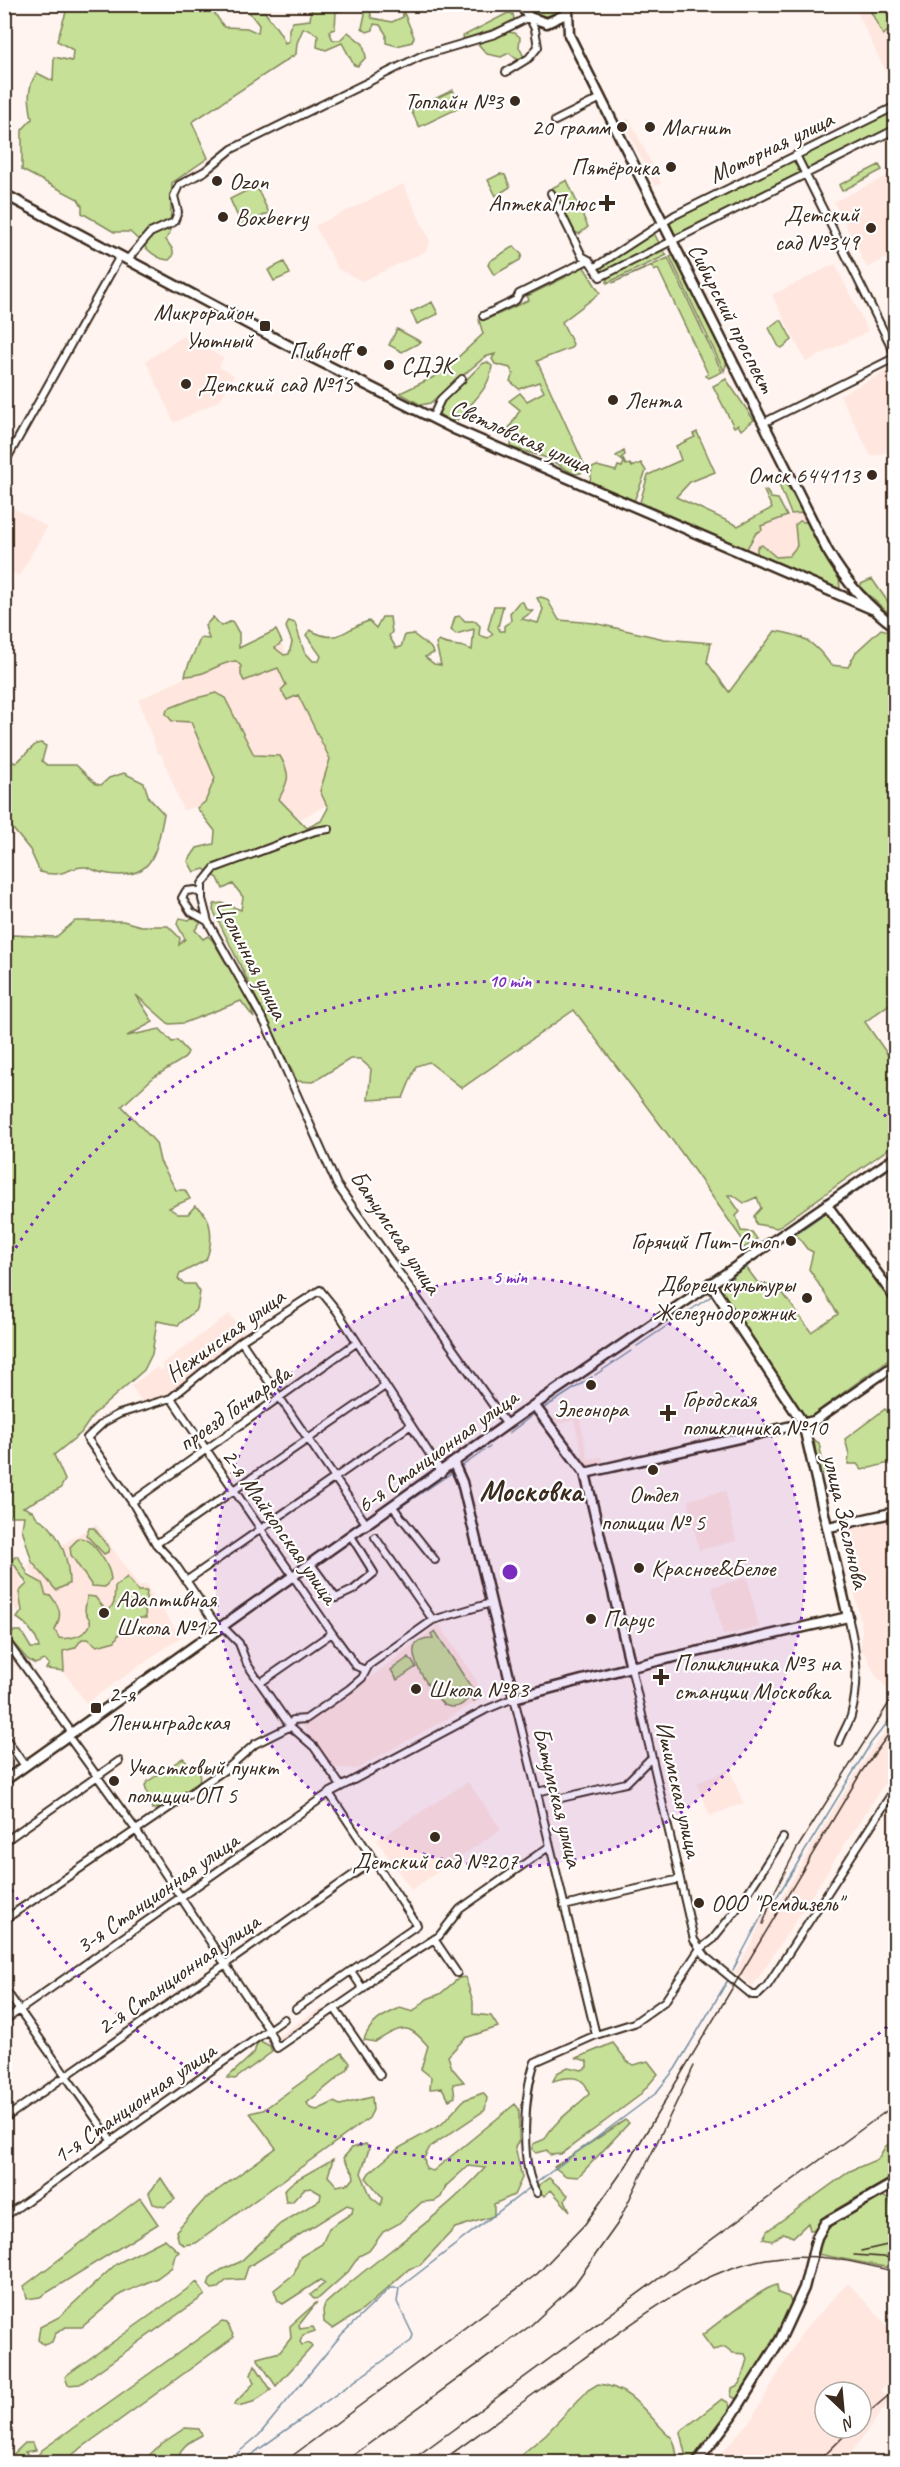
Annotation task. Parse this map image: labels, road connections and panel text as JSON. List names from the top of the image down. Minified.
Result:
{"streets":{"street":["Моторная улица","Сибирский проспект","Светловская улица","Целинная улица","Батумская улица","Нежинская улица","проезд Гончарова","6-я Станционная улица","улица Заслонова","2-я Майкопская улица","Ишимская улица","3-я Станционная улица","2-я Станционная улица","1-я Станционная улица"]},"crossings":[["Моторная улица","Сибирский проспект"],["Сибирский проспект","Светловская улица"],["Целинная улица","Батумская улица"],["Батумская улица","6-я Станционная улица"],["Батумская улица","3-я Станционная улица"],["Нежинская улица","проезд Гончарова"],["Нежинская улица","2-я Майкопская улица"],["проезд Гончарова","2-я Майкопская улица"],["6-я Станционная улица","улица Заслонова"],["6-я Станционная улица","2-я Майкопская улица"],["6-я Станционная улица","Ишимская улица"]],"districts":["Московка"],"places":{"other":["Топлайн №3","20 грамм","Магнит","Пятёрочка","Ozon","Boxberry","Детский сад №349","Пивноff","СДЭК","Детский сад №15","Лента","Омск 644113","Горячий Пит-Стоп","Дворец культуры Железнодорожник","Элеонора","Отдел полиции № 5","Красное&Белое","Адаптивная Школа №12","Парус","Школа №83","Участковый пункт полиции ОП 5","Детский сад №207","ООО \"Ремдизель\""],"health":["АптекаПлюс","Городская поликлиника №10","Поликлиника №3 на станции Московка"],"transit":["Микрорайон Уютный","2-я Ленинградская"]},"north":"bottom right","rings":["10 min","5 min"]}
